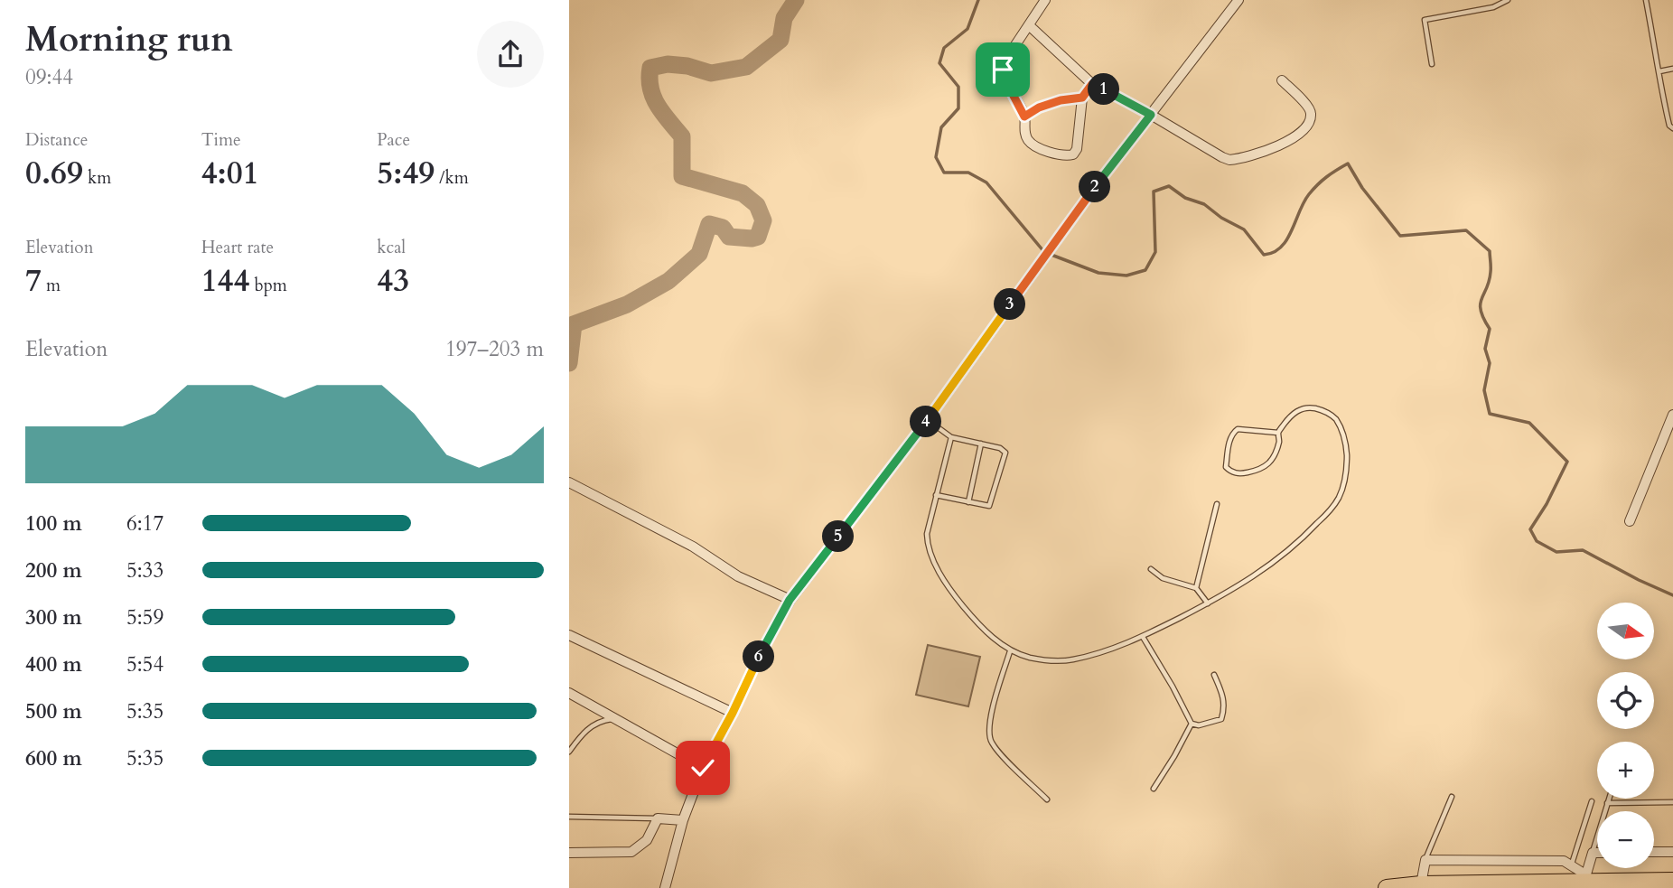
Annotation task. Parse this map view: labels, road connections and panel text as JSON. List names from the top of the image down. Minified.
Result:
{"north":"right","page":{"heading":["Morning run","09:44"],"pins":["1","2","3","4","5","6"],"stats":[["Distance","0.69 km"],["Time","4:01"],["Pace","5:49 /km"],["Elevation","7 m"],["Heart rate","144 bpm"],["kcal","43"]],"chart":["Elevation","197–203 m"],"list":[{"name":"100 m","note":"6:17"},{"name":"200 m","note":"5:33"},{"name":"300 m","note":"5:59"},{"name":"400 m","note":"5:54"},{"name":"500 m","note":"5:35"},{"name":"600 m","note":"5:35"}],"map_buttons":["+","−"]}}
